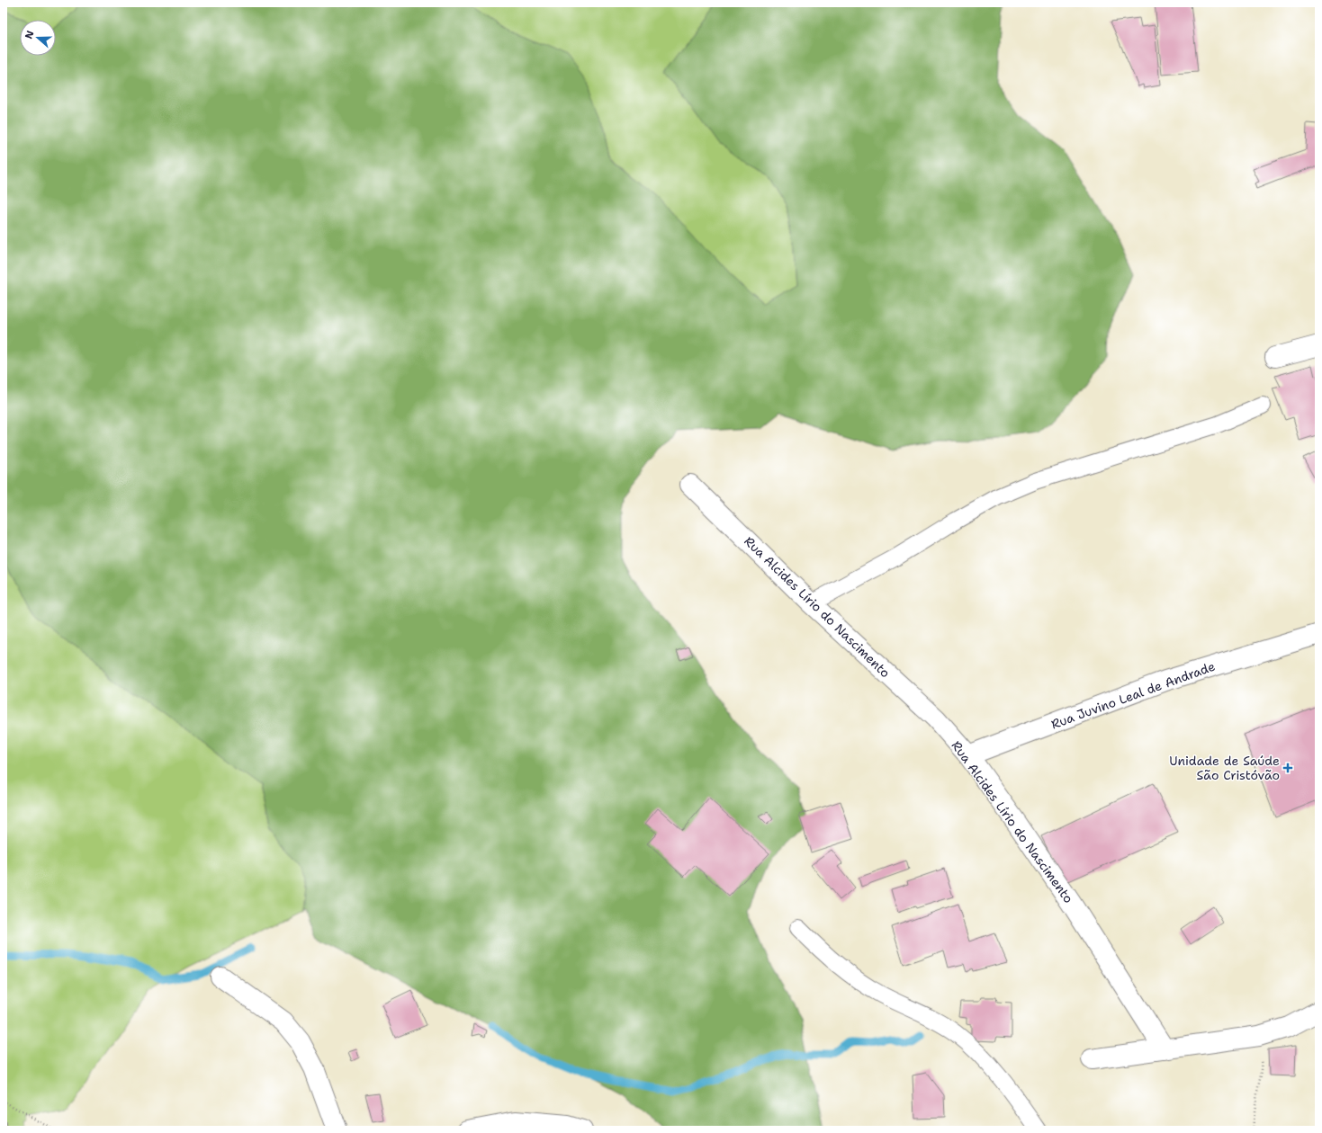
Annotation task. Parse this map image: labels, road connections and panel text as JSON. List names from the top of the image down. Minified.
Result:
{"streets":{"street":["Rua Alcides Lírio do Nascimento","Rua Juvino Leal de Andrade"]},"crossings":[["Rua Alcides Lírio do Nascimento","Rua Juvino Leal de Andrade"]],"places":{"health":["Unidade de Saúde São Cristóvão"]},"north":"left"}
